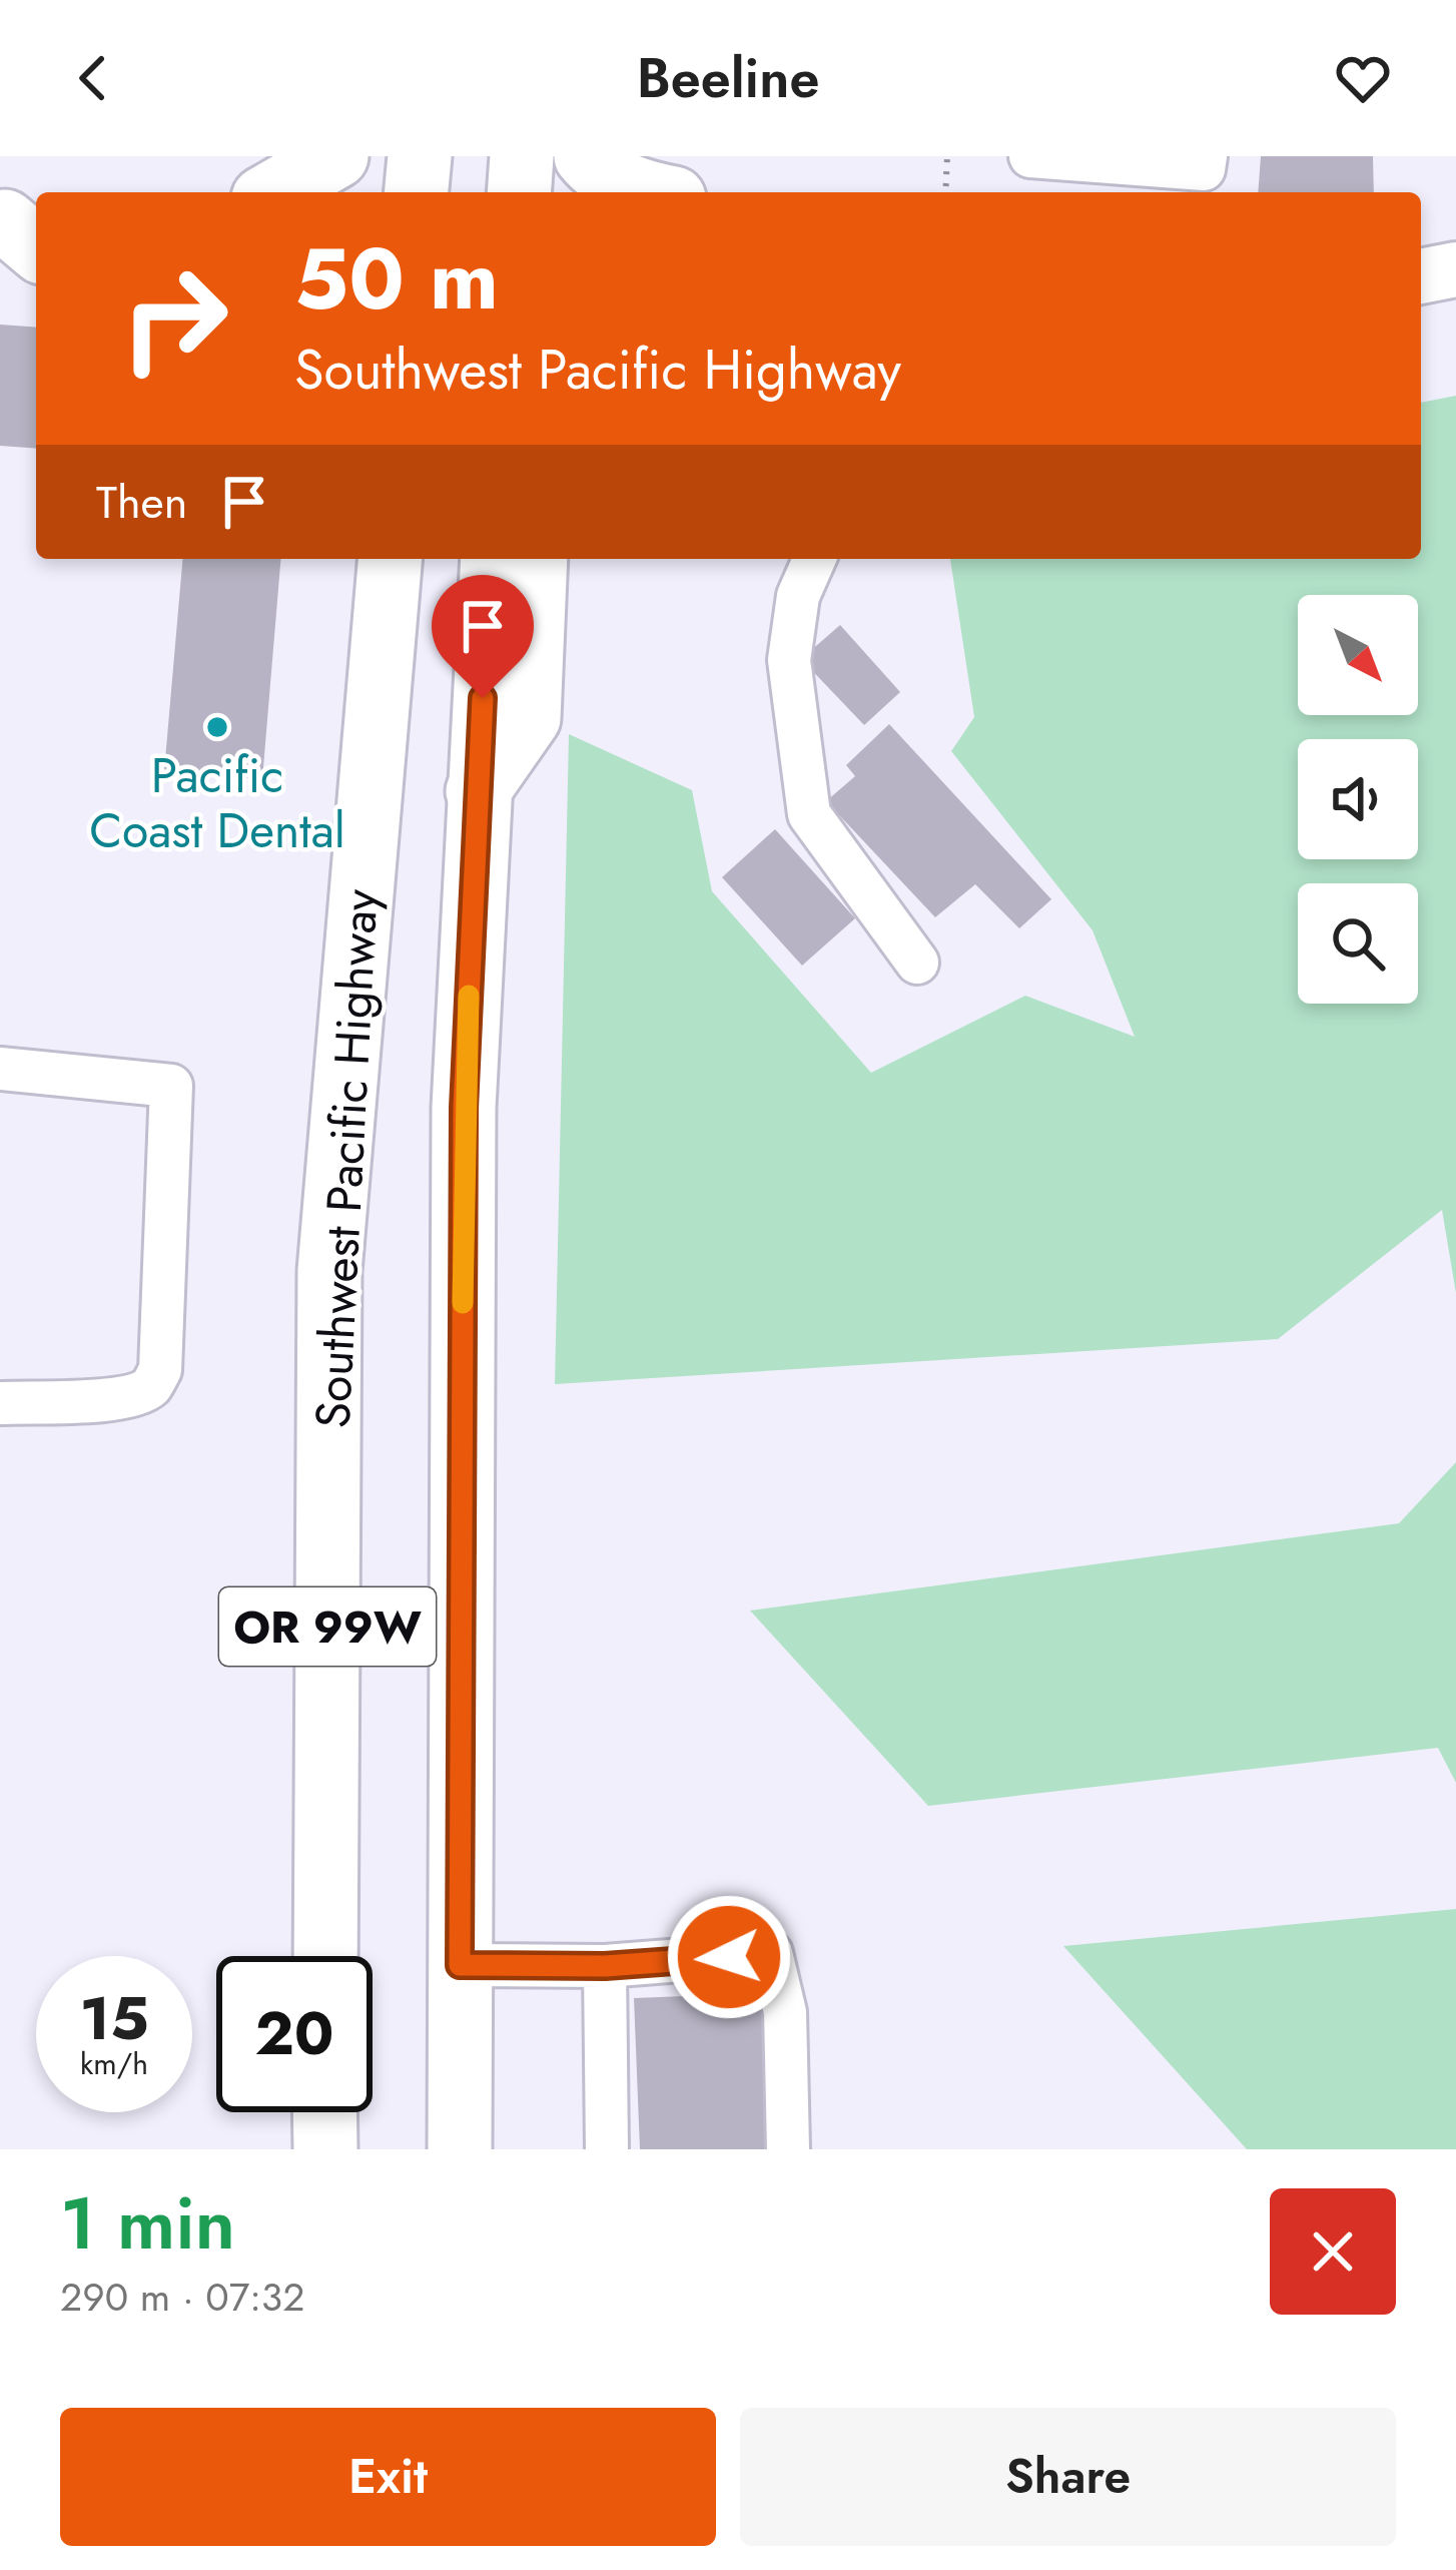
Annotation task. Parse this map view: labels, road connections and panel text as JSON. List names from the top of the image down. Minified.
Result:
{"streets":{"highway":["Southwest Pacific Highway","OR 99W"]},"places":["Pacific Coast Dental"],"north":"bottom right","page":{"header":"Beeline","turn":["50 m","Southwest Pacific Highway"],"then":"Then","speed":"15 km/h","limit":"20","heading":["1 min","290 m · 07:32"],"buttons":["Exit","Share"]}}
